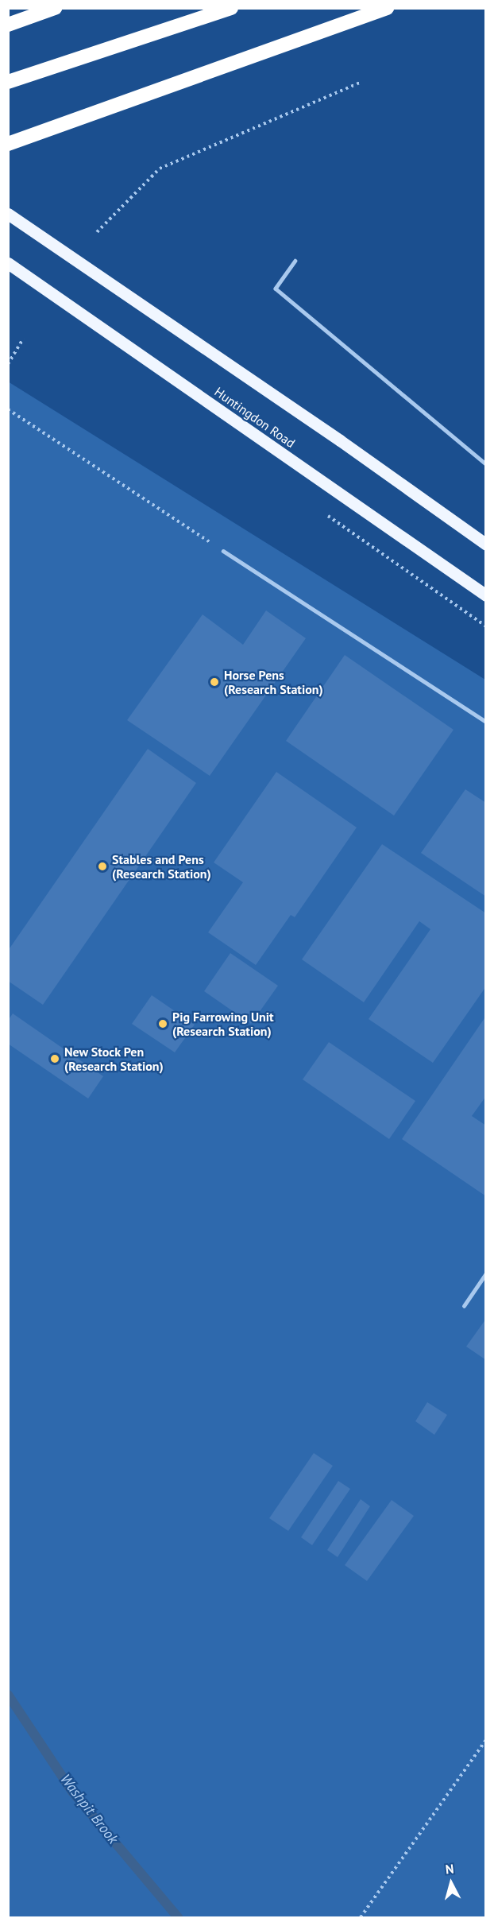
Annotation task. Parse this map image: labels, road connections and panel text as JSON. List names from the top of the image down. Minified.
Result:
{"streets":{"main road":["Huntingdon Road"]},"water":["Washpit Brook"],"places":["Horse Pens (Research Station)","Stables and Pens (Research Station)","Pig Farrowing Unit (Research Station)","New Stock Pen (Research Station)"],"north":"top"}
